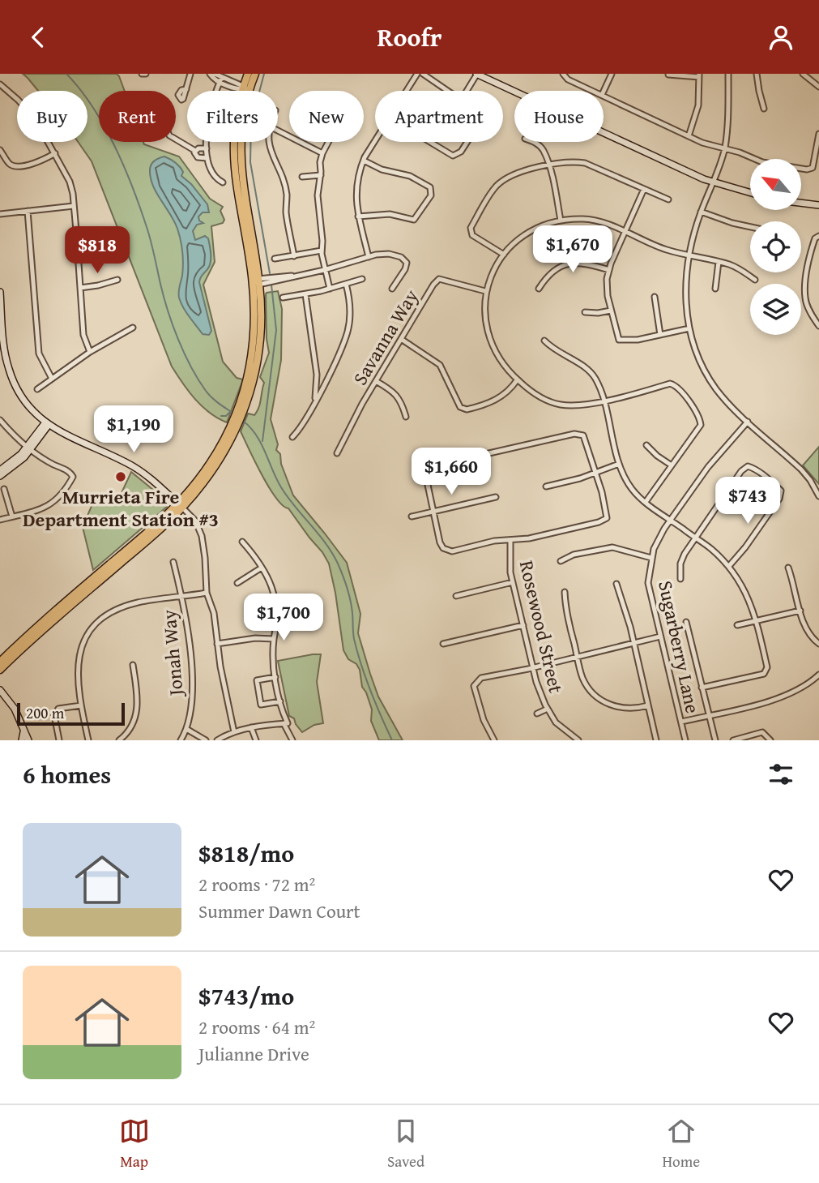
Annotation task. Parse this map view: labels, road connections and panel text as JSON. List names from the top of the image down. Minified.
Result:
{"streets":{"street":["Savanna Way","Rosewood Street","Sugarberry Lane","Jonah Way"]},"places":["Murrieta Fire Department Station #3"],"scale_bar":"200 m","north":"top left","page":{"header":"Roofr","chip":["Buy","Rent","Filters","New","Apartment","House"],"price":["$1,670","$818","$1,190","$1,660","$743","$1,700"],"scale":"200 m","heading":"6 homes","list":[{"name":"$818/mo","note":"2 rooms · 72 m² · Summer Dawn Court"},{"name":"$743/mo","note":"2 rooms · 64 m² · Julianne Drive"}],"tabs":["Map","Saved","Home"]}}
